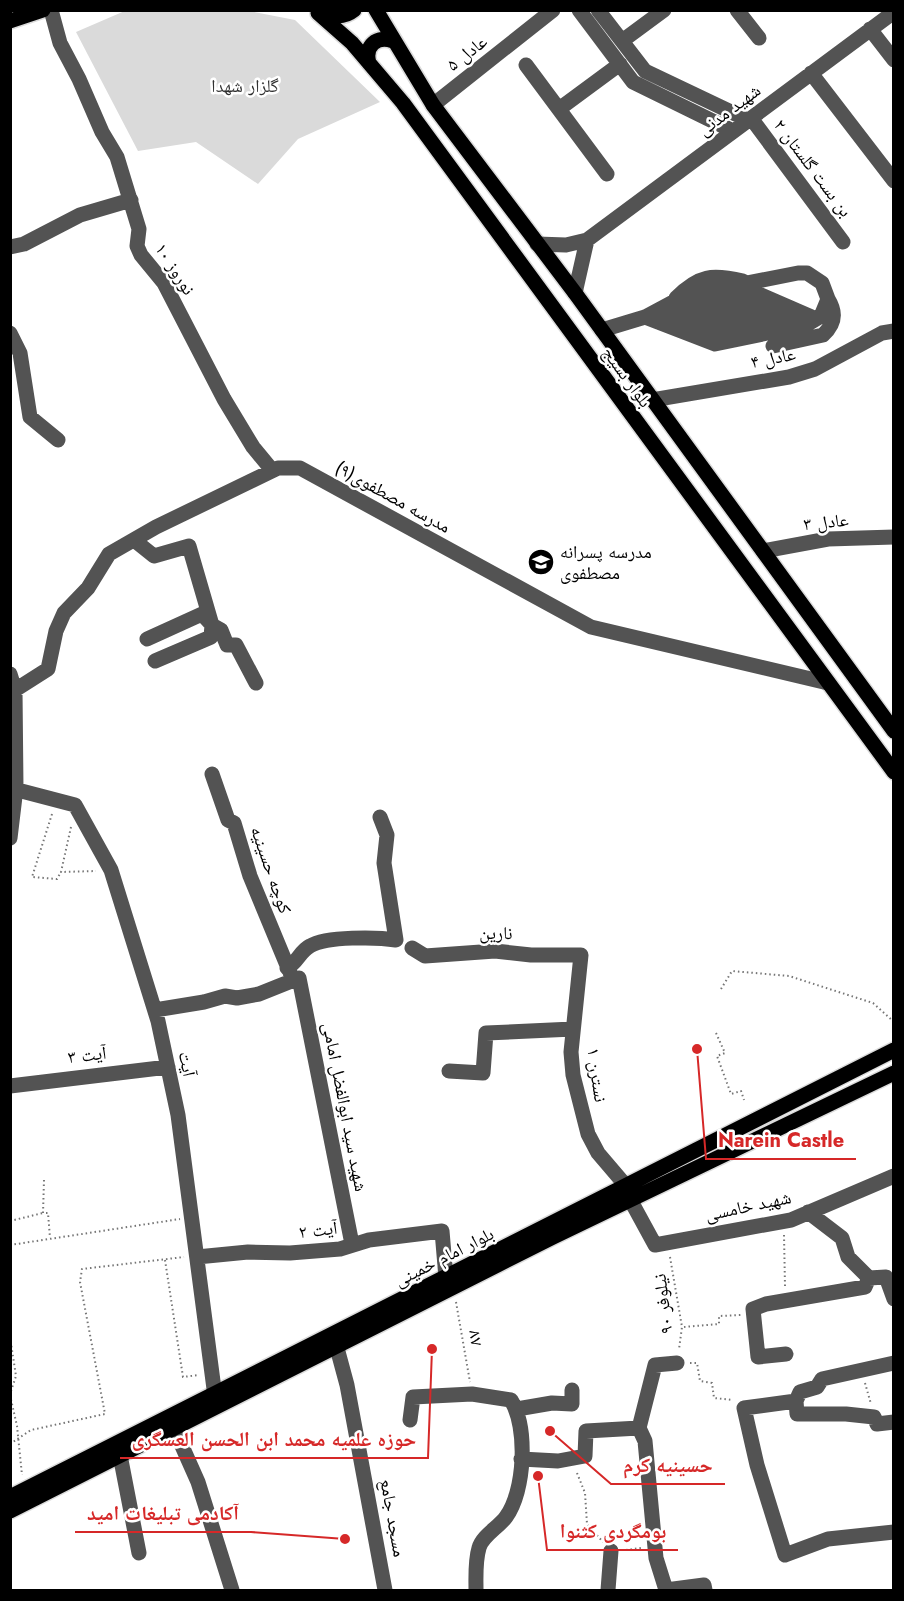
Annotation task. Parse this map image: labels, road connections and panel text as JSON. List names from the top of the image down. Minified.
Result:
{"streets":{"main road":["بلوار بسیج","بلوار امام خمینی"],"street":["عادل ۵","شهید مدنی","بن بست گلستان ۲","نوروز ۱۰","عادل ۴","مدرسه مصطفوی(۹)","عادل ۳","کوچه حسینیه","نارین","آیت ۳","آیت","نسترن ۱","شهید سید ابوالفضل امامی","شهید خامسی","آیت ۲","مسجد جامع"],"path":["نیلوفر ۹۰","۸۷"]},"crossings":[["عادل ۵","بلوار بسیج"],["شهید مدنی","بن بست گلستان ۲"],["شهید مدنی","بلوار بسیج"],["نوروز ۱۰","مدرسه مصطفوی(۹)"],["عادل ۴","بلوار بسیج"],["بلوار بسیج","مدرسه مصطفوی(۹)"],["بلوار بسیج","عادل ۳"],["کوچه حسینیه","شهید سید ابوالفضل امامی"],["نارین","نسترن ۱"],["آیت ۳","آیت"],["آیت","آیت ۲"],["آیت","بلوار امام خمینی"],["نسترن ۱","بلوار امام خمینی"],["شهید سید ابوالفضل امامی","آیت ۲"],["شهید خامسی","نیلوفر ۹۰"],["آیت ۲","بلوار امام خمینی"],["آیت ۲","۸۷"],["بلوار امام خمینی","۸۷"],["بلوار امام خمینی","مسجد جامع"]],"parks":["گلزار شهدا"],"places":{"school or university":["مدرسه پسرانه مصطفوی"],"other":["Narein Castle","حوزه علمیه محمد ابن الحسن العسگری","حسینیه کرم","بومگردی کثنوا","آکادمی تبلیغات امید"]}}
